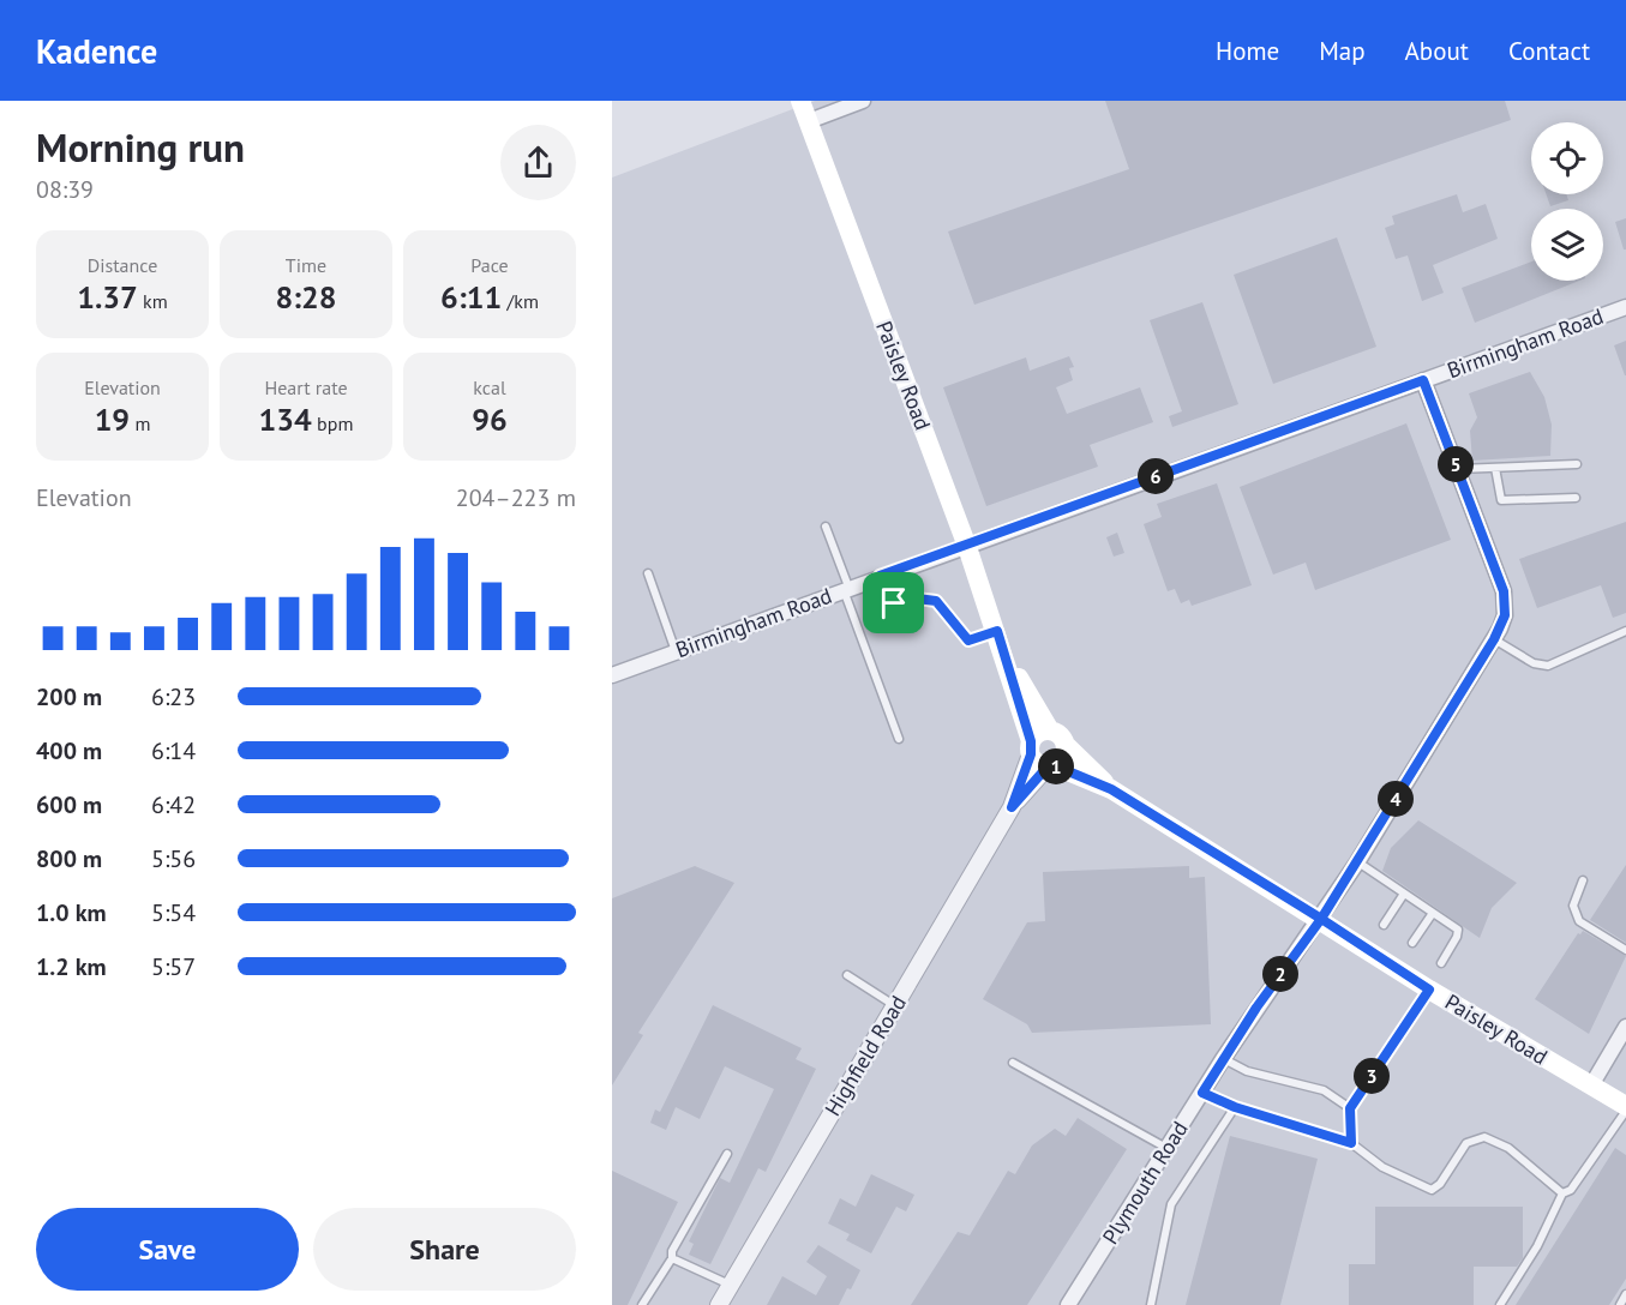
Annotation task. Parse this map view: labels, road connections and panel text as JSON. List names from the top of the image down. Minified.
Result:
{"streets":{"main road":["Paisley Road"],"street":["Birmingham Road","Highfield Road","Plymouth Road"]},"crossings":[["Birmingham Road","Paisley Road"],["Birmingham Road","Plymouth Road"],["Paisley Road","Highfield Road"],["Paisley Road","Plymouth Road"]],"page":{"header":"Kadence","nav":["Home","Map","About","Contact"],"heading":["Morning run","08:39"],"stats":[["Distance","1.37 km"],["Time","8:28"],["Pace","6:11 /km"],["Elevation","19 m"],["Heart rate","134 bpm"],["kcal","96"]],"pins":["5","6","1","4","2","3"],"chart":["Elevation","204–223 m"],"list":[{"name":"200 m","note":"6:23"},{"name":"400 m","note":"6:14"},{"name":"600 m","note":"6:42"},{"name":"800 m","note":"5:56"},{"name":"1.0 km","note":"5:54"},{"name":"1.2 km","note":"5:57"}],"buttons":["Save","Share"]}}
